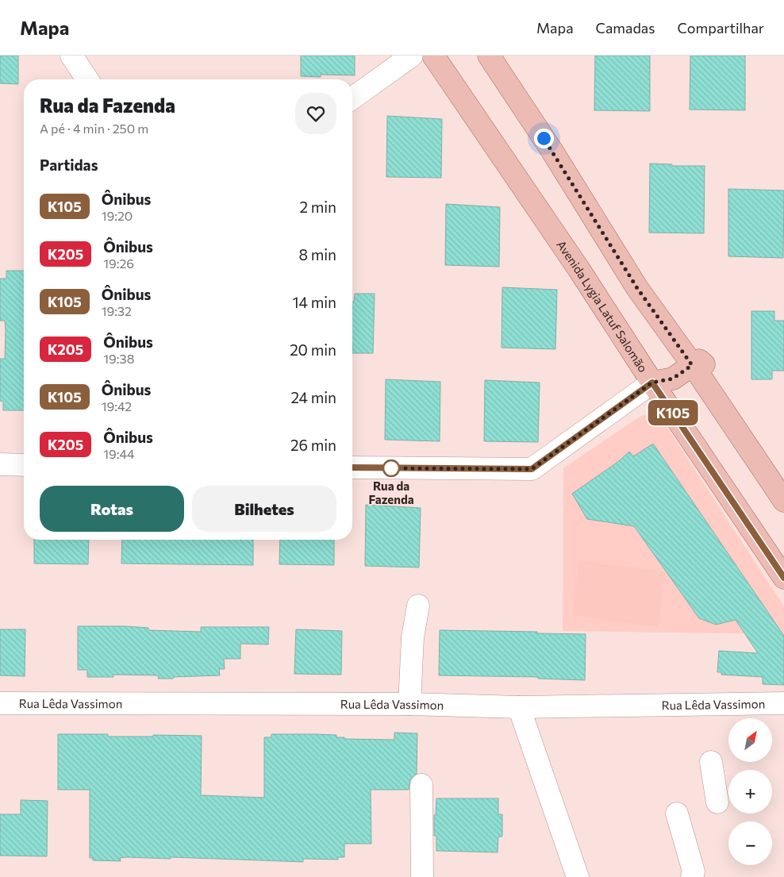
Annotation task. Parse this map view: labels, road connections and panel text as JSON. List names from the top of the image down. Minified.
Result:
{"streets":{"main road":["Avenida Lygia Latuf Salomão"],"street":["Rua Lêda Vassimon"]},"places":["Rua da Fazenda"],"lines":["bus line K105"],"north":"top right","page":{"header":"Mapa","nav":["Mapa","Camadas","Compartilhar"],"on_map":"K105","heading":[["Rua da Fazenda","A pé · 4 min · 250 m"],"Partidas"],"list":[{"mark":"K105","name":"Ônibus","note":"19:20","value":"2 min"},{"mark":"K205","name":"Ônibus","note":"19:26","value":"8 min"},{"mark":"K105","name":"Ônibus","note":"19:32","value":"14 min"},{"mark":"K205","name":"Ônibus","note":"19:38","value":"20 min"},{"mark":"K105","name":"Ônibus","note":"19:42","value":"24 min"},{"mark":"K205","name":"Ônibus","note":"19:44","value":"26 min"}],"buttons":["Rotas","Bilhetes"],"map_buttons":["+","−"]}}
